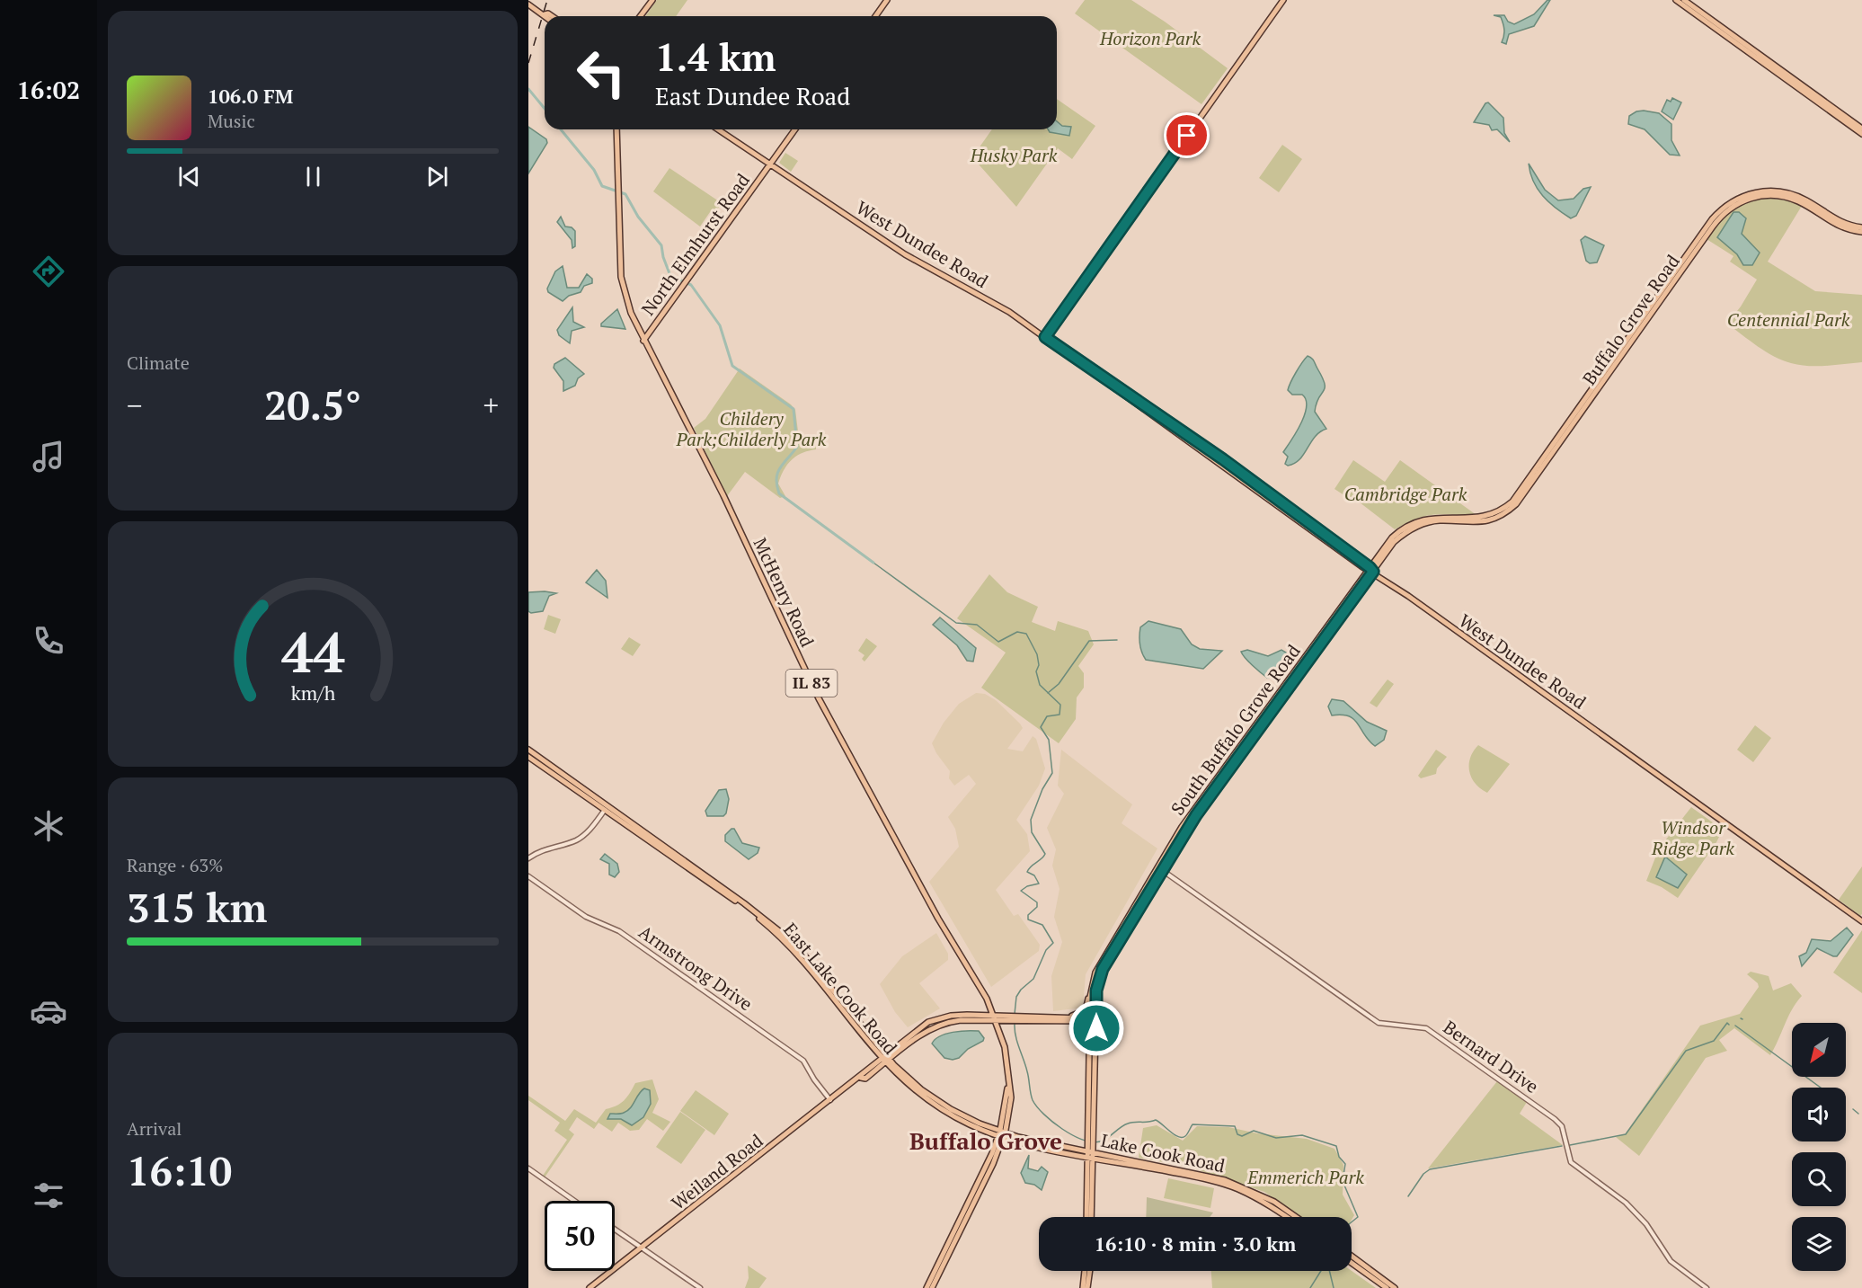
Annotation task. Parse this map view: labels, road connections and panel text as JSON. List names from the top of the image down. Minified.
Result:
{"streets":{"main road":["North Elmhurst Road","West Dundee Road","Buffalo Grove Road","McHenry Road","IL 83","South Buffalo Grove Road","East Lake Cook Road","Lake Cook Road","Weiland Road"],"street":["Armstrong Drive","Bernard Drive"]},"crossings":[["North Elmhurst Road","West Dundee Road"],["North Elmhurst Road","McHenry Road"],["West Dundee Road","South Buffalo Grove Road"],["Buffalo Grove Road","South Buffalo Grove Road"],["McHenry Road","East Lake Cook Road"],["McHenry Road","Lake Cook Road"],["McHenry Road","Weiland Road"],["South Buffalo Grove Road","Bernard Drive"],["South Buffalo Grove Road","Lake Cook Road"],["South Buffalo Grove Road","Weiland Road"],["Armstrong Drive","Weiland Road"],["East Lake Cook Road","Lake Cook Road"],["East Lake Cook Road","Weiland Road"]],"districts":["Buffalo Grove"],"parks":["Horizon Park","Husky Park","Centennial Park","Childery Park;Childerly Park","Cambridge Park","Windsor Ridge Park","Emmerich Park"],"north":"bottom left","page":{"tabs":"16:02","turn":["1.4 km","East Dundee Road"],"song":["106.0 FM","Music"],"tile":["Climate",["Range · 63%","315 km"],["Arrival","16:10"]],"heat":["−","20.5°","+"],"limit":"50","trip":"16:10 · 8 min · 3.0 km","gauge":["44","km/h"]}}
